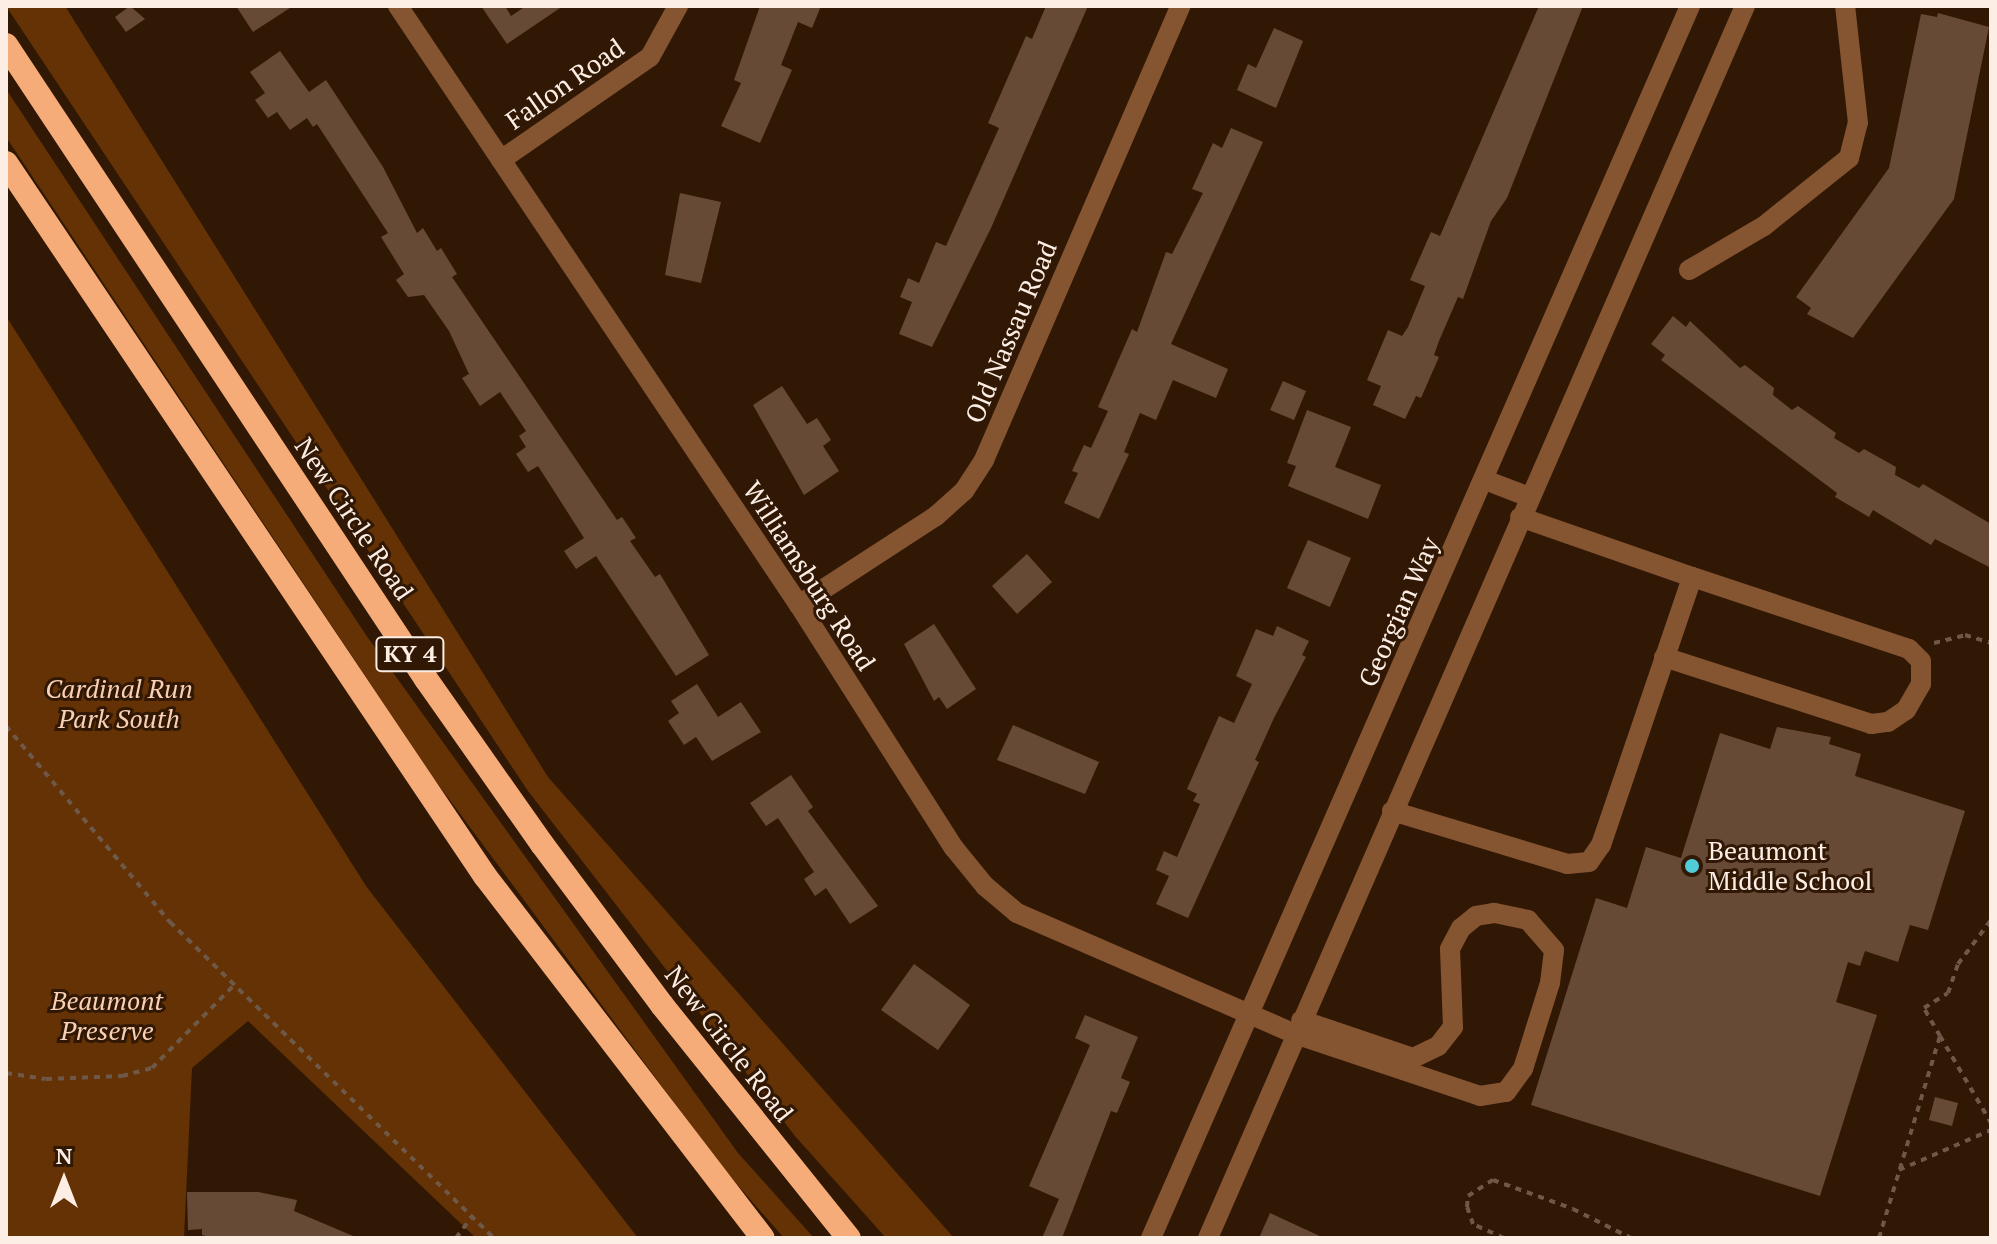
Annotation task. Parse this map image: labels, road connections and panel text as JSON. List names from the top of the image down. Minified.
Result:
{"streets":{"highway":["New Circle Road","KY 4"],"street":["Fallon Road","Old Nassau Road","Williamsburg Road","Georgian Way"]},"crossings":[["Fallon Road","Williamsburg Road"],["Old Nassau Road","Williamsburg Road"],["Williamsburg Road","Georgian Way"]],"parks":["Cardinal Run Park South","Beaumont Preserve"],"places":["Beaumont Middle School"],"north":"top"}
